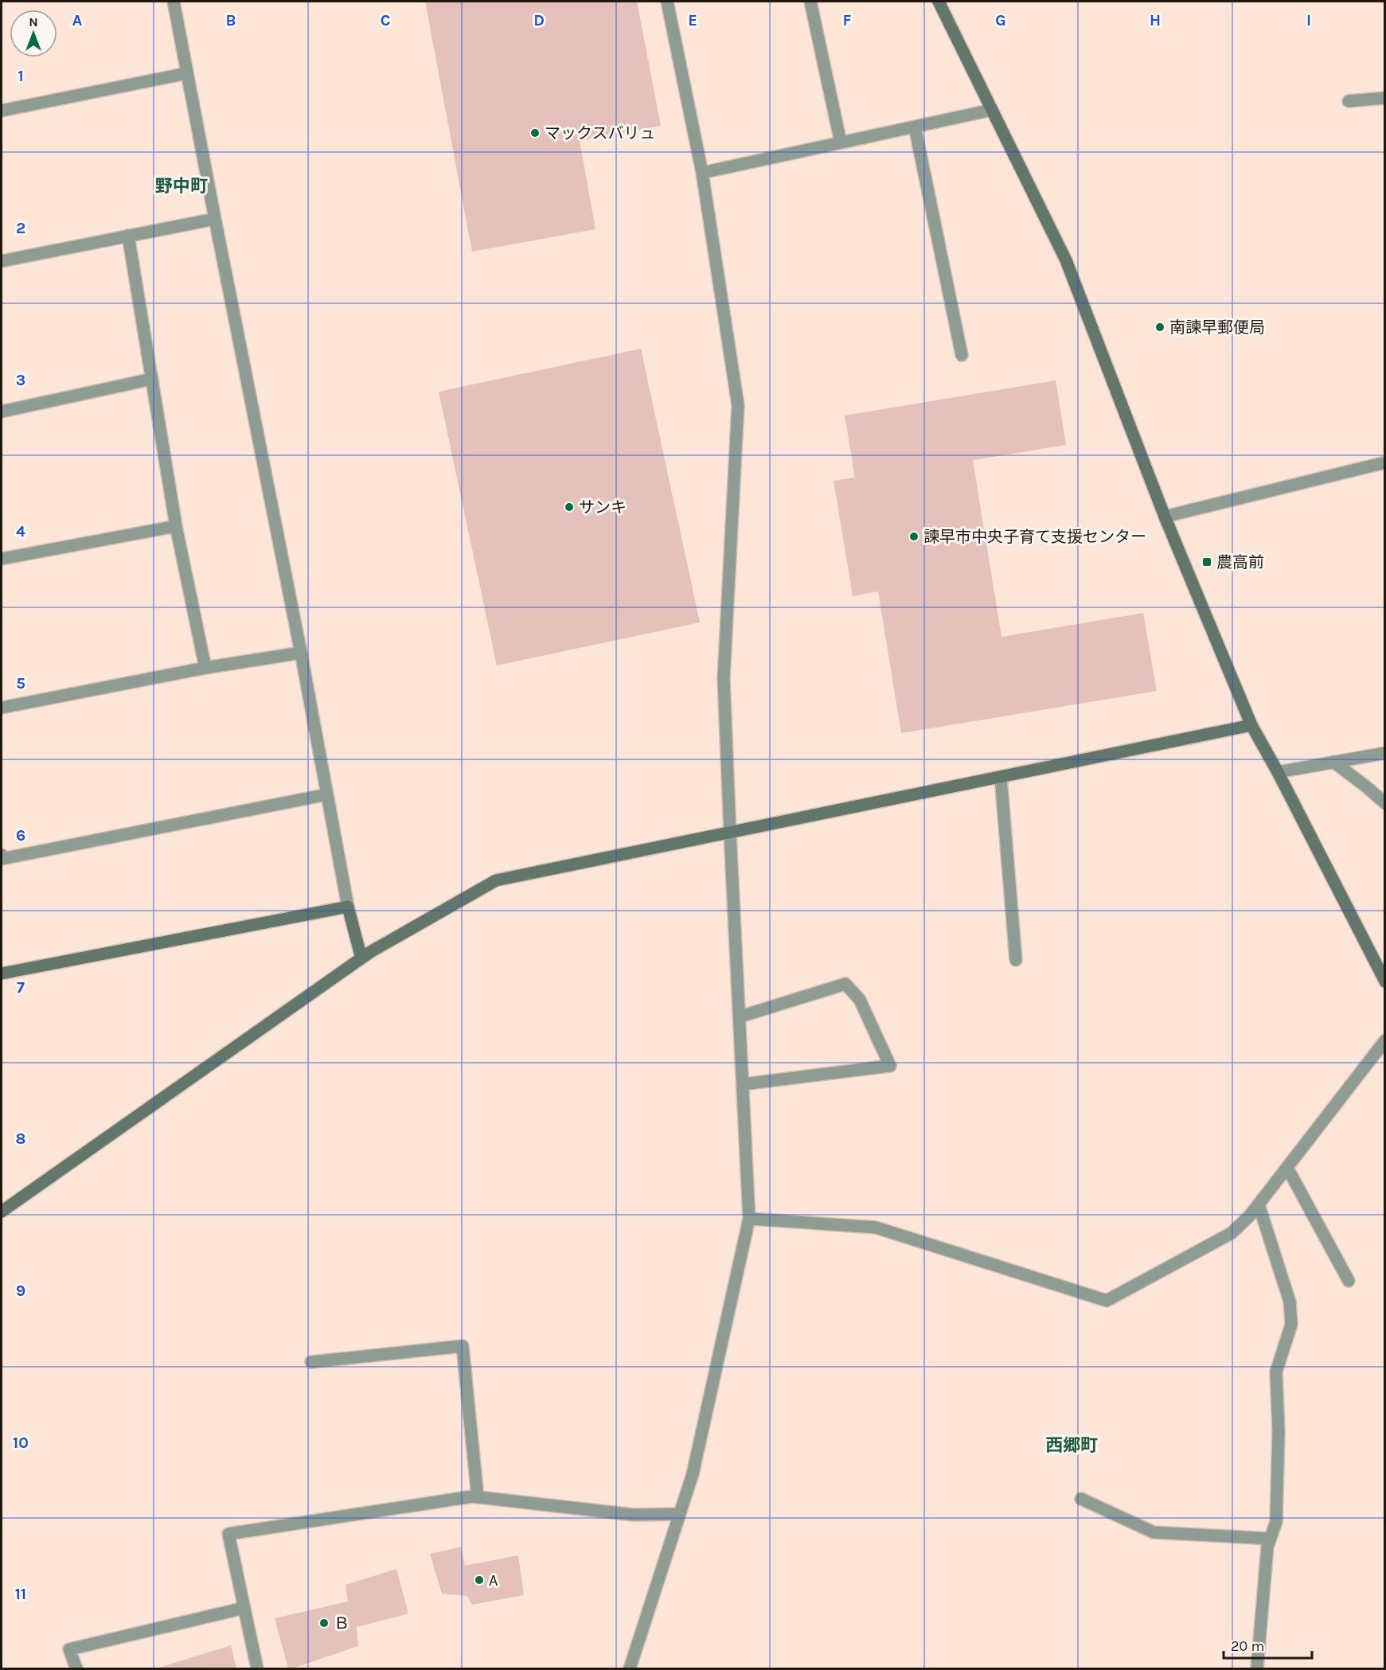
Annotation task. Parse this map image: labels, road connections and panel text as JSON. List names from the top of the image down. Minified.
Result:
{"districts":["野中町","西郷町"],"places":{"other":["マックスバリュ","南諫早郵便局","サンキ","諫早市中央子育て支援センター","A","Ｂ"],"transit":["農高前"]},"scale_bar":"20 m","north":"top","grid":{"columns":["A","B","C","D","E","F","G","H","I"],"rows":["1","2","3","4","5","6","7","8","9","10","11"]}}
